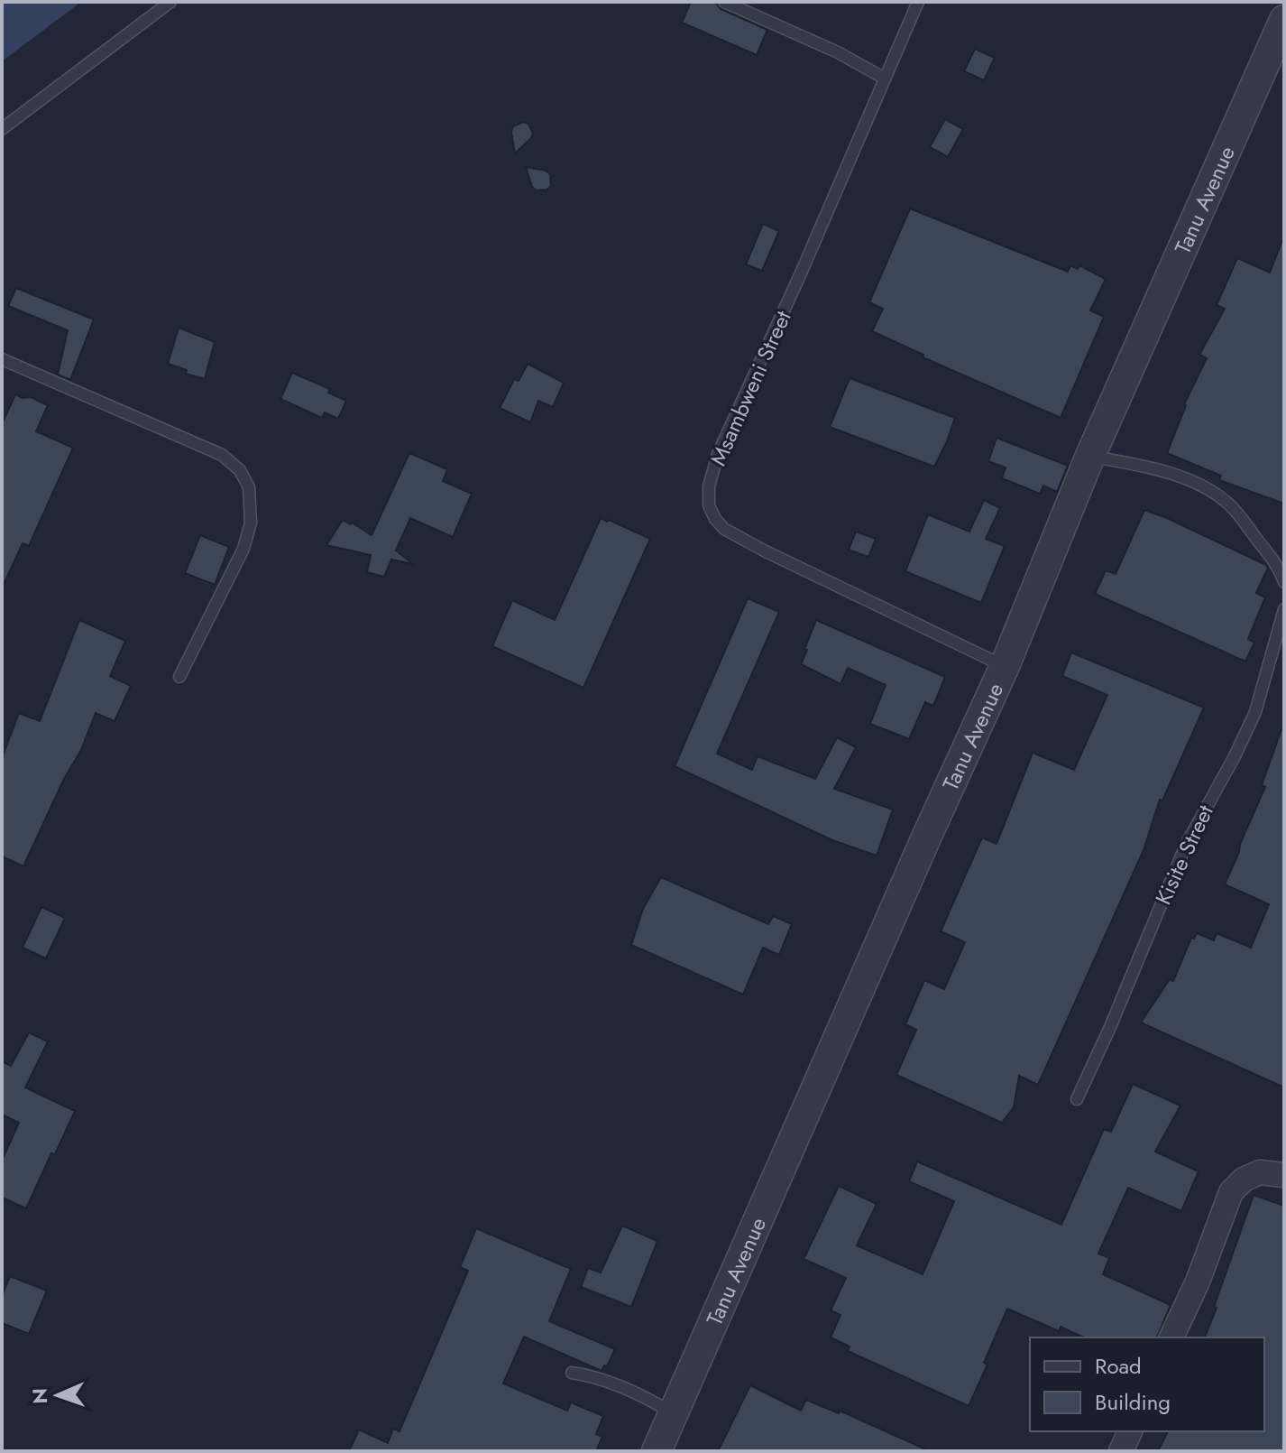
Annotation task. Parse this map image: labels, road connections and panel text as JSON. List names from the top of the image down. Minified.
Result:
{"streets":{"street":["Tanu Avenue"],"lane":["Msambweni Street","Kisite Street"]},"crossings":[["Tanu Avenue","Msambweni Street"]],"legend":["Road","Building"],"north":"left"}
